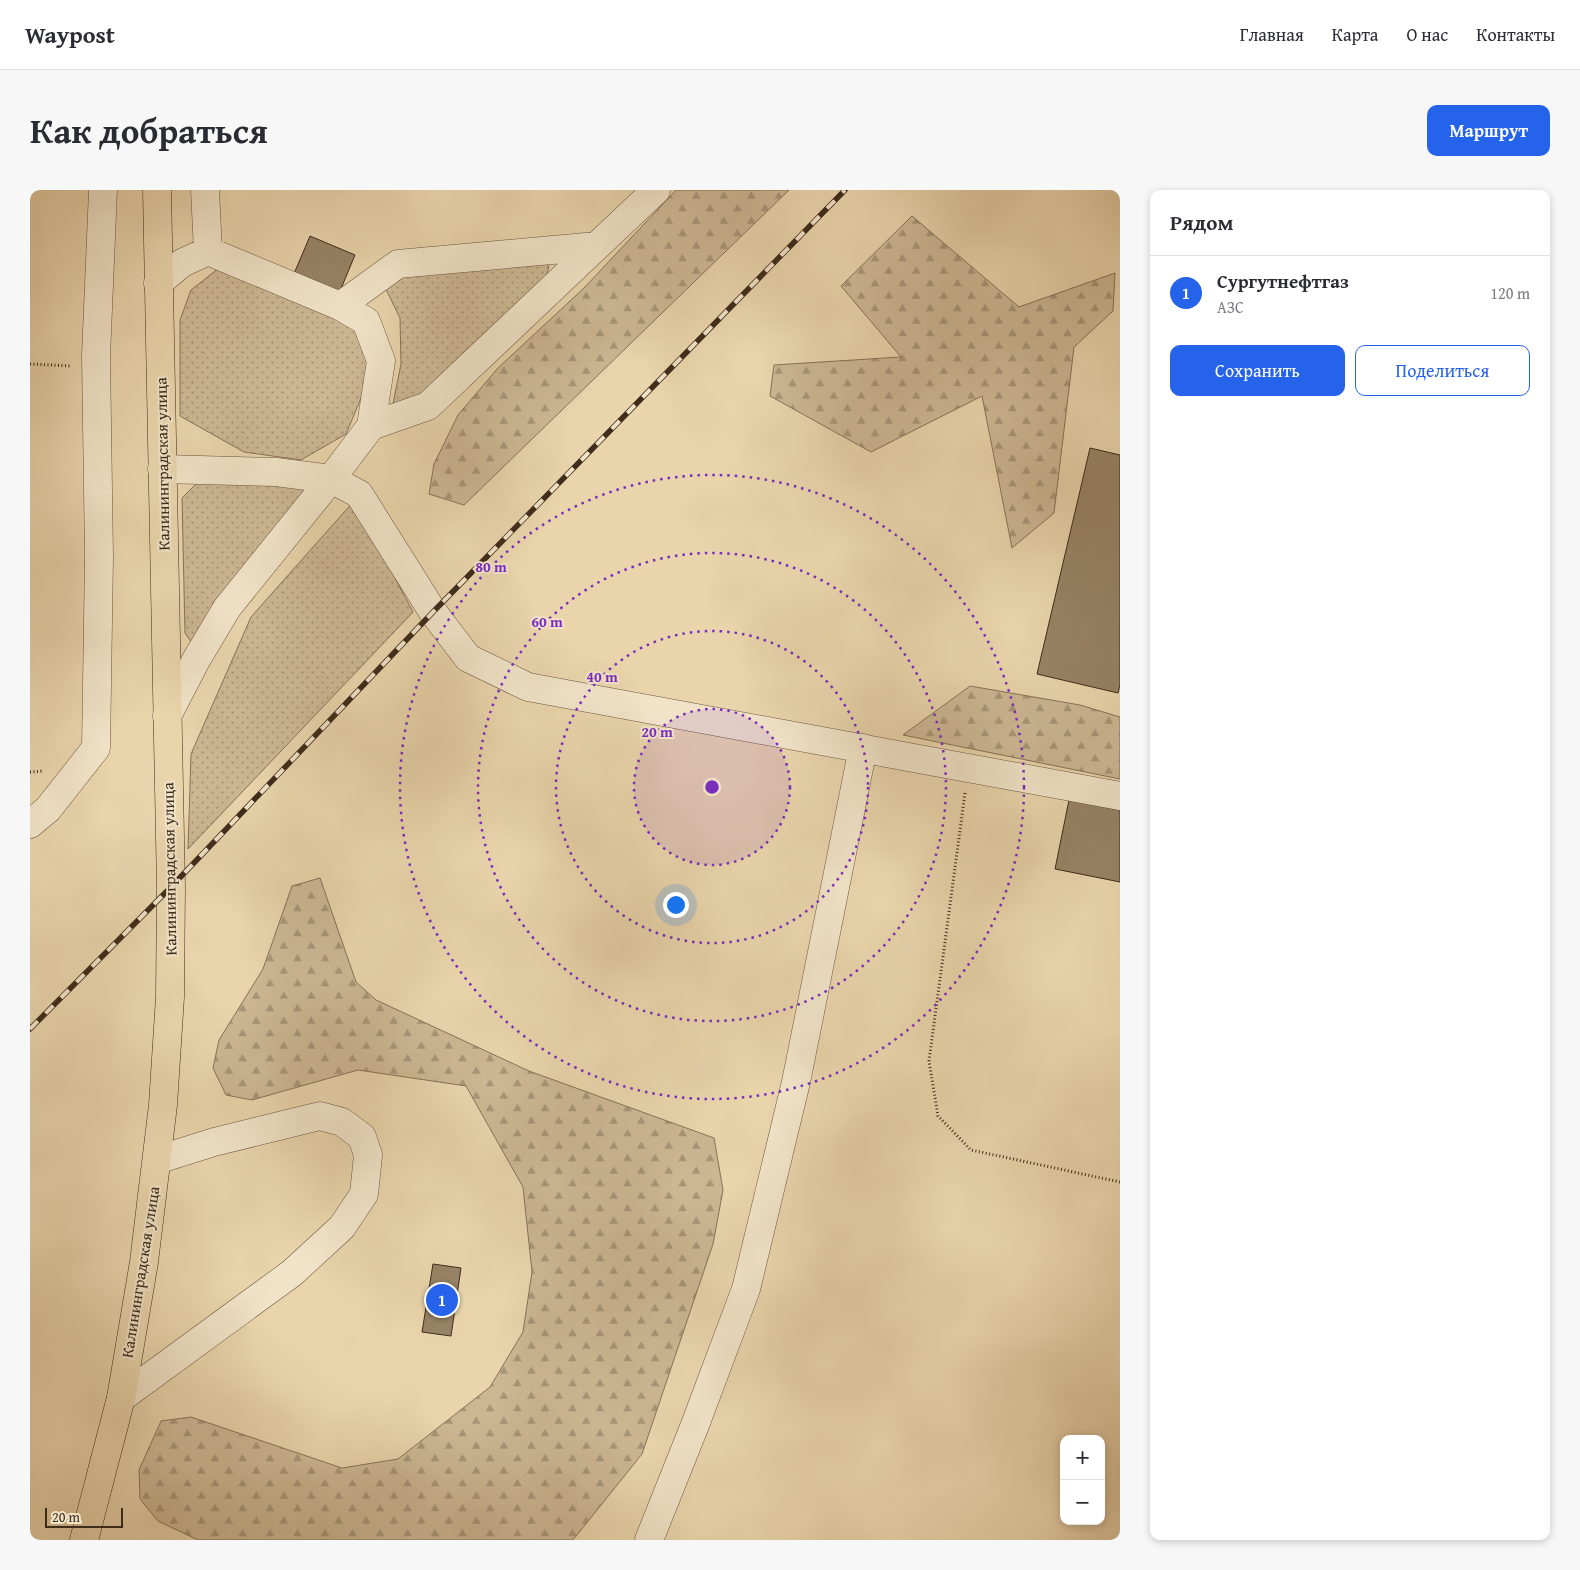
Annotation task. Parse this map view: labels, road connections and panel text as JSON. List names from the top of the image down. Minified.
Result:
{"streets":{"highway":["Калининградская улица"]},"scale_bar":"20 m","page":{"header":"Waypost","nav":["Главная","Карта","О нас","Контакты"],"title":"Как добраться","buttons":["Маршрут",["Сохранить","Поделиться"]],"heading":"Рядом","list":[{"mark":"1","name":"Сургутнефтгаз","note":"АЗС","value":"120 m"}],"pins":"1","map_buttons":["+","−"],"scale":"20 m"},"rings":["80 m","60 m","40 m","20 m"]}
